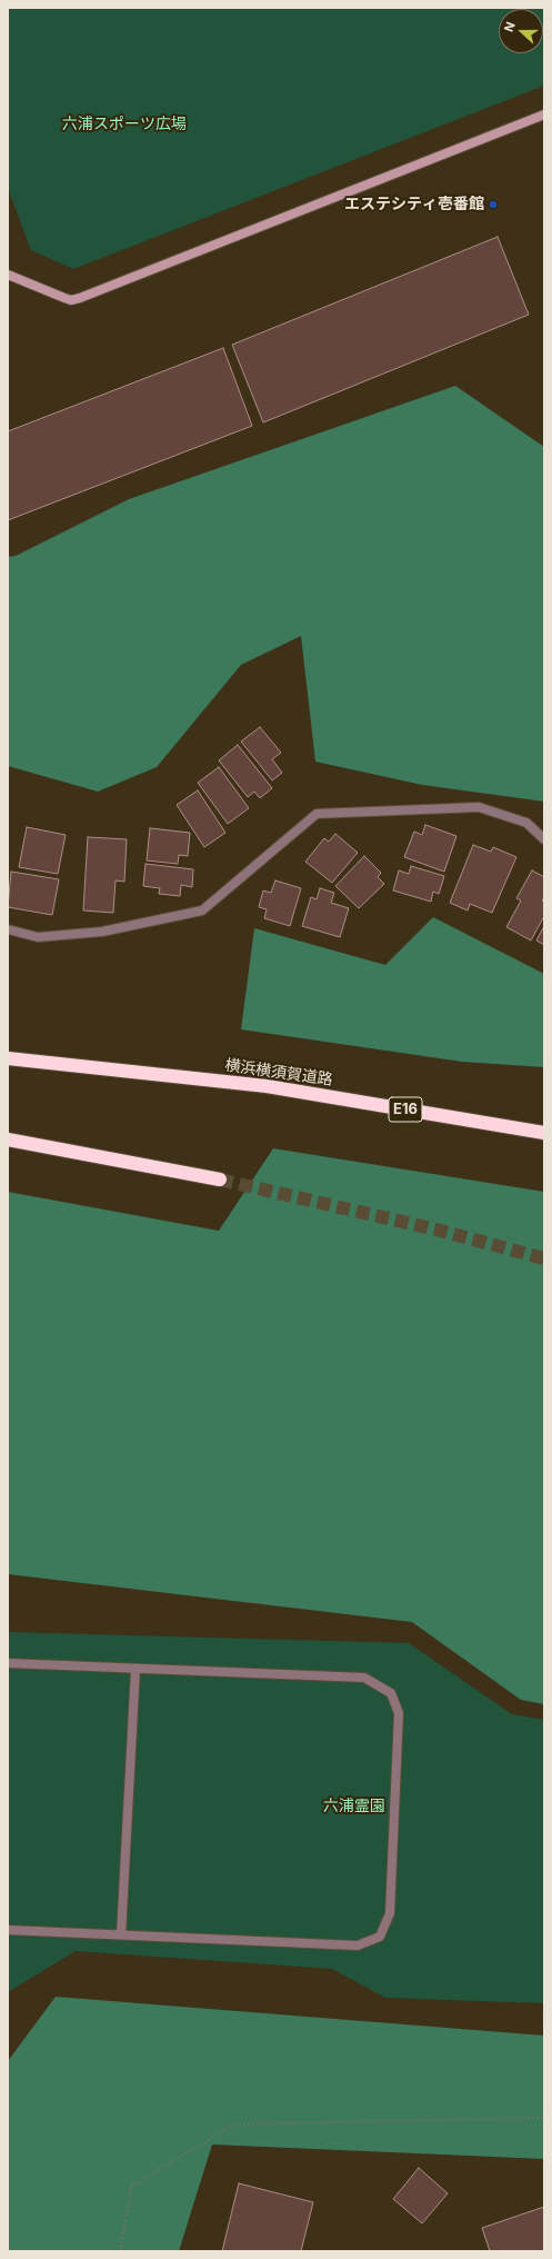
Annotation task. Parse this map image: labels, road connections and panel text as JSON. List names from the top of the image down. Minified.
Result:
{"streets":{"highway":["横浜横須賀道路","E16"]},"parks":["六浦スポーツ広場","六浦霊園"],"places":["エステシティ壱番館"],"north":"left"}
